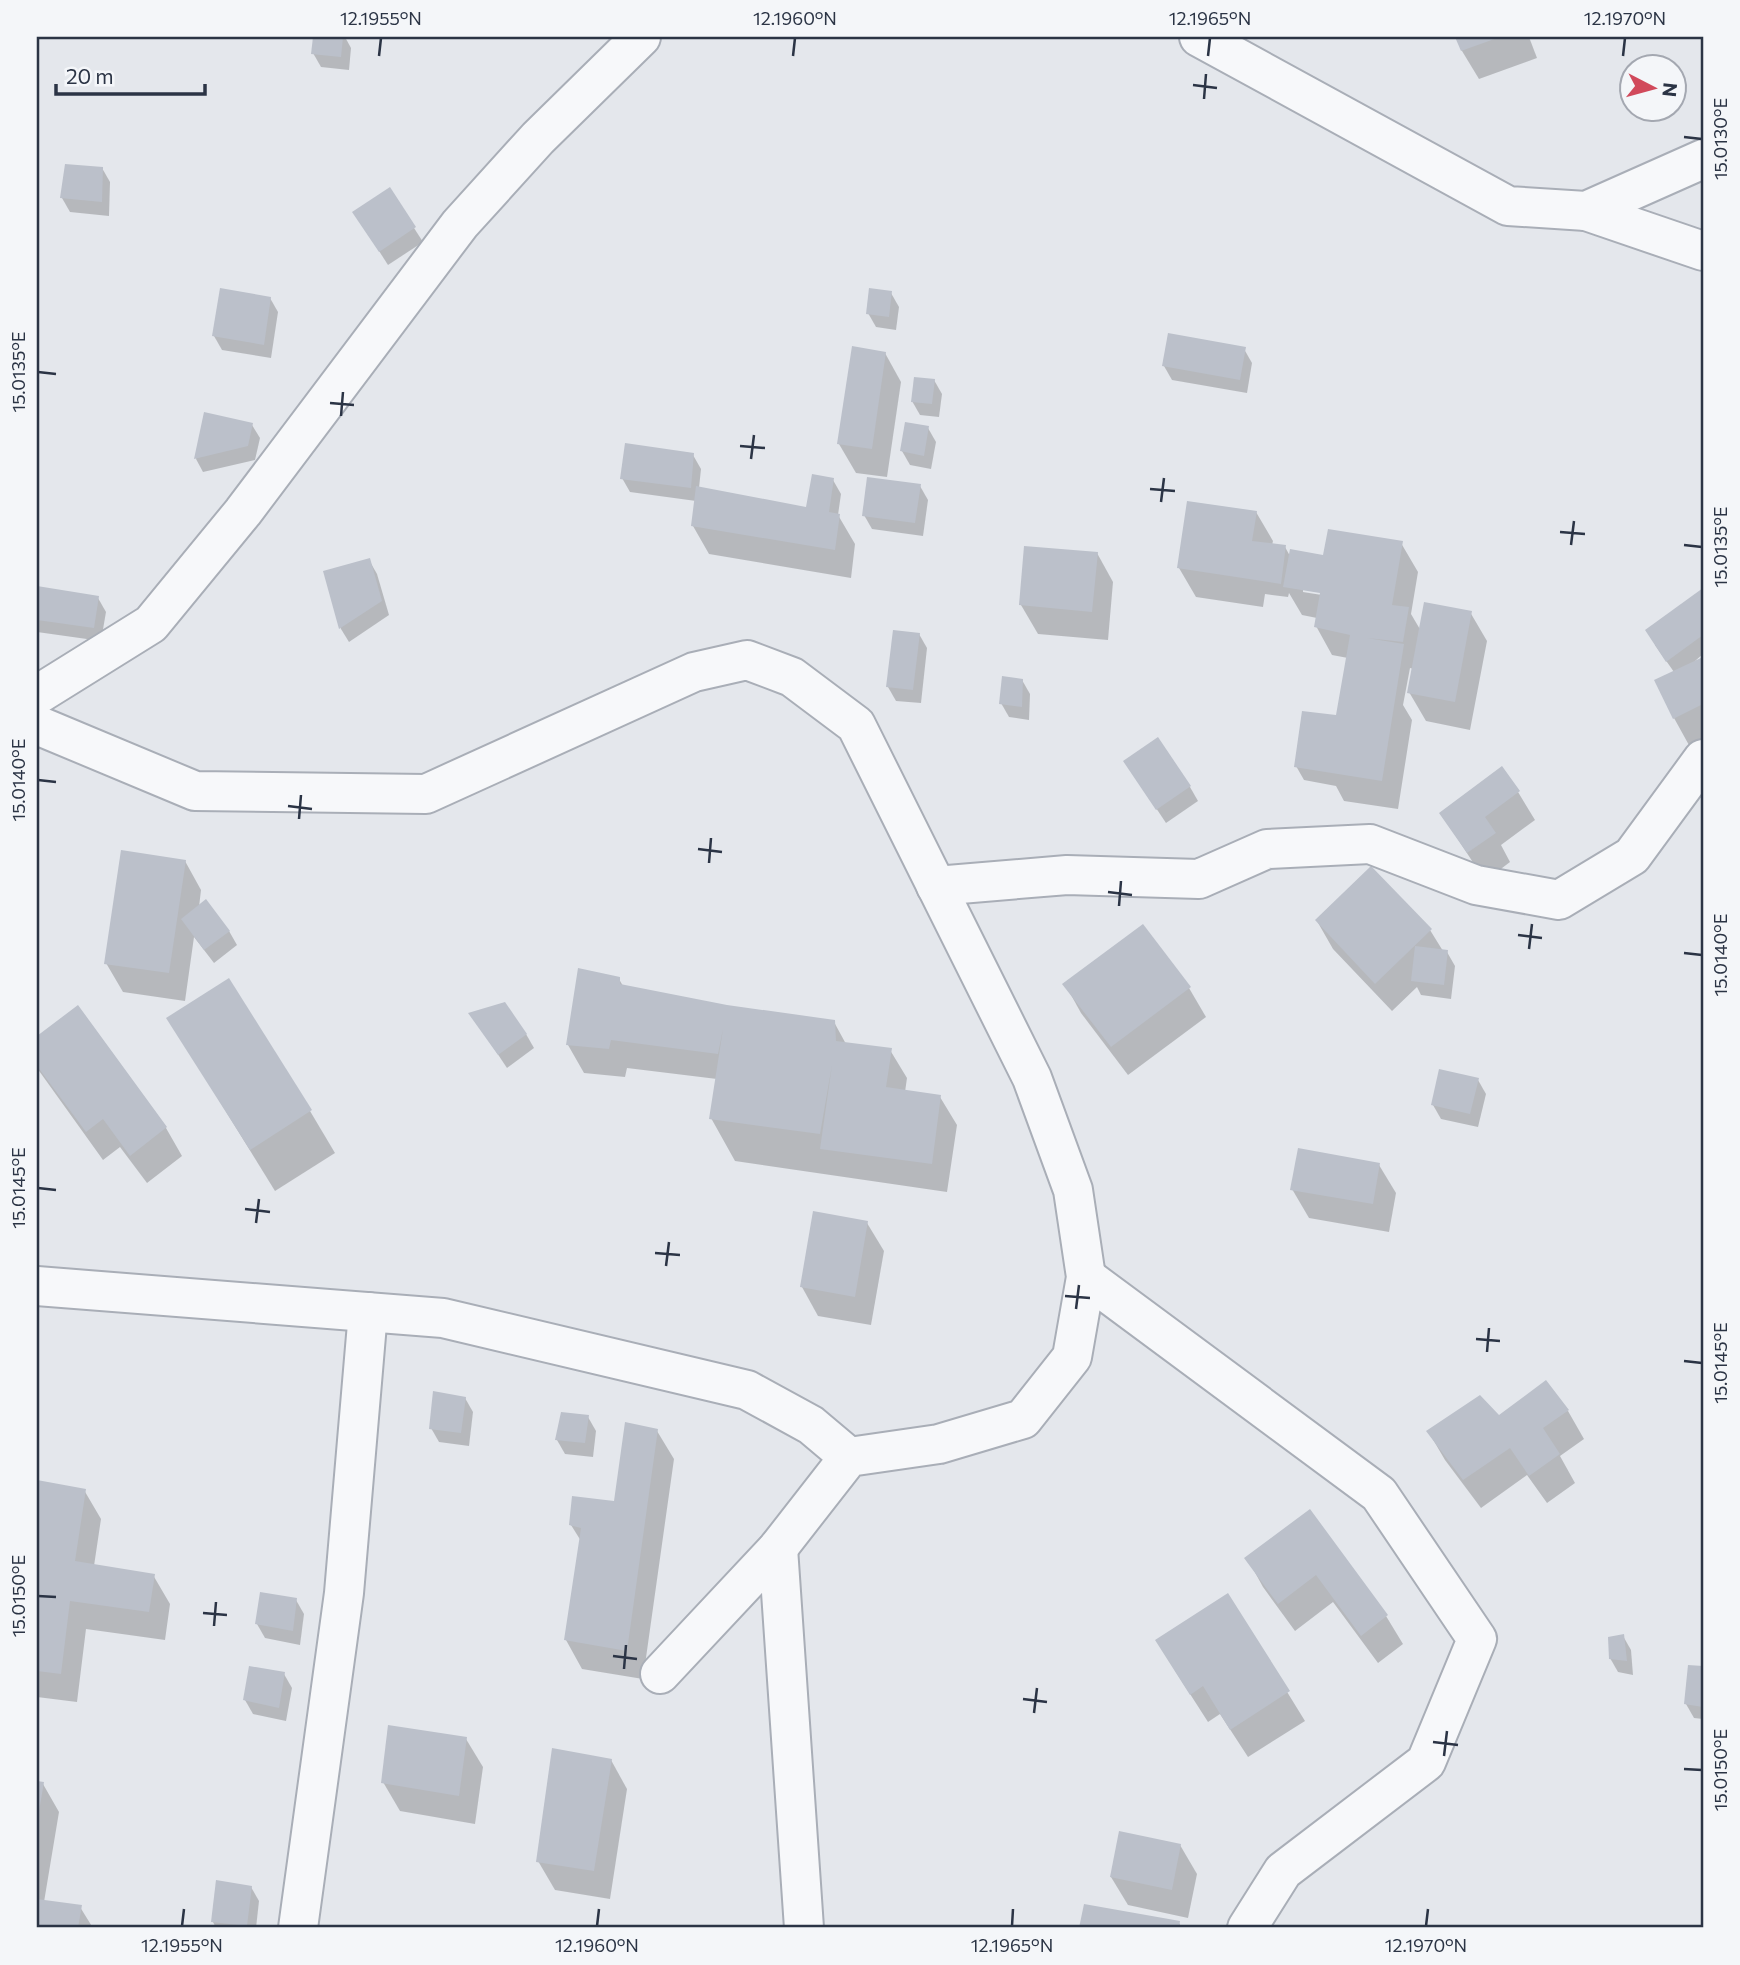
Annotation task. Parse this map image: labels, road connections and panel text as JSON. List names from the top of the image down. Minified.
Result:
{"scale_bar":"20 m","north":"right","coordinates":["12.1955°N","12.1960°N","12.1965°N","12.1970°N","15.0130°E","15.0135°E","15.0140°E","15.0145°E","15.0150°E"]}
